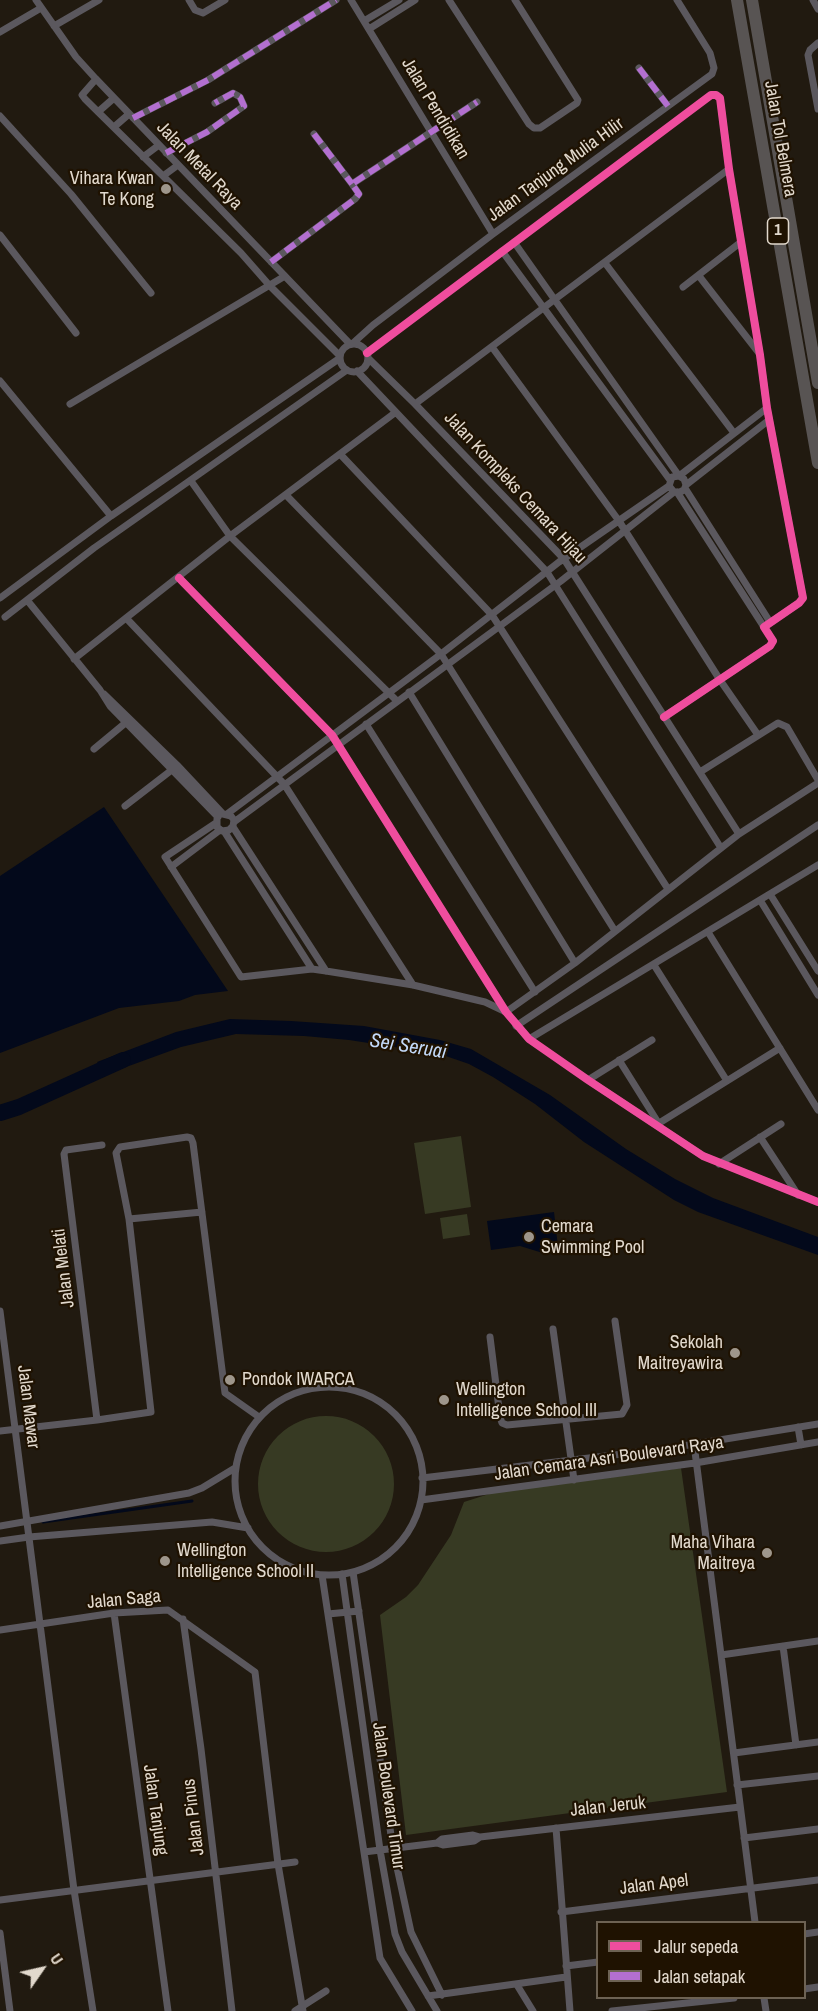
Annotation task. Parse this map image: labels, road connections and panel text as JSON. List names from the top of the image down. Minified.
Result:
{"streets":{"highway":["Jalan Tol Belmera","1"],"street":["Jalan Pendidikan","Jalan Metal Raya","Jalan Tanjung Mulia Hilir","Jalan Kompleks Cemara Hijau","Jalan Melati","Jalan Mawar","Jalan Cemara Asri Boulevard Raya","Jalan Saga","Jalan Boulevard Timur","Jalan Jeruk","Jalan Tanjung","Jalan Pinus","Jalan Apel"]},"crossings":[["Jalan Pendidikan","Jalan Tanjung Mulia Hilir"],["Jalan Metal Raya","Jalan Tanjung Mulia Hilir"],["Jalan Metal Raya","Jalan Kompleks Cemara Hijau"],["Jalan Tanjung Mulia Hilir","Jalan Kompleks Cemara Hijau"],["Jalan Mawar","Jalan Saga"],["Jalan Cemara Asri Boulevard Raya","Jalan Boulevard Timur"],["Jalan Saga","Jalan Tanjung"],["Jalan Saga","Jalan Pinus"],["Jalan Boulevard Timur","Jalan Jeruk"]],"water":["Sei Seruai"],"places":["Vihara Kwan Te Kong","Cemara Swimming Pool","Sekolah Maitreyawira","Pondok IWARCA","Wellington Intelligence School III","Maha Vihara Maitreya","Wellington Intelligence School II"],"legend":["Jalur sepeda","Jalan setapak"],"north":"top right"}
